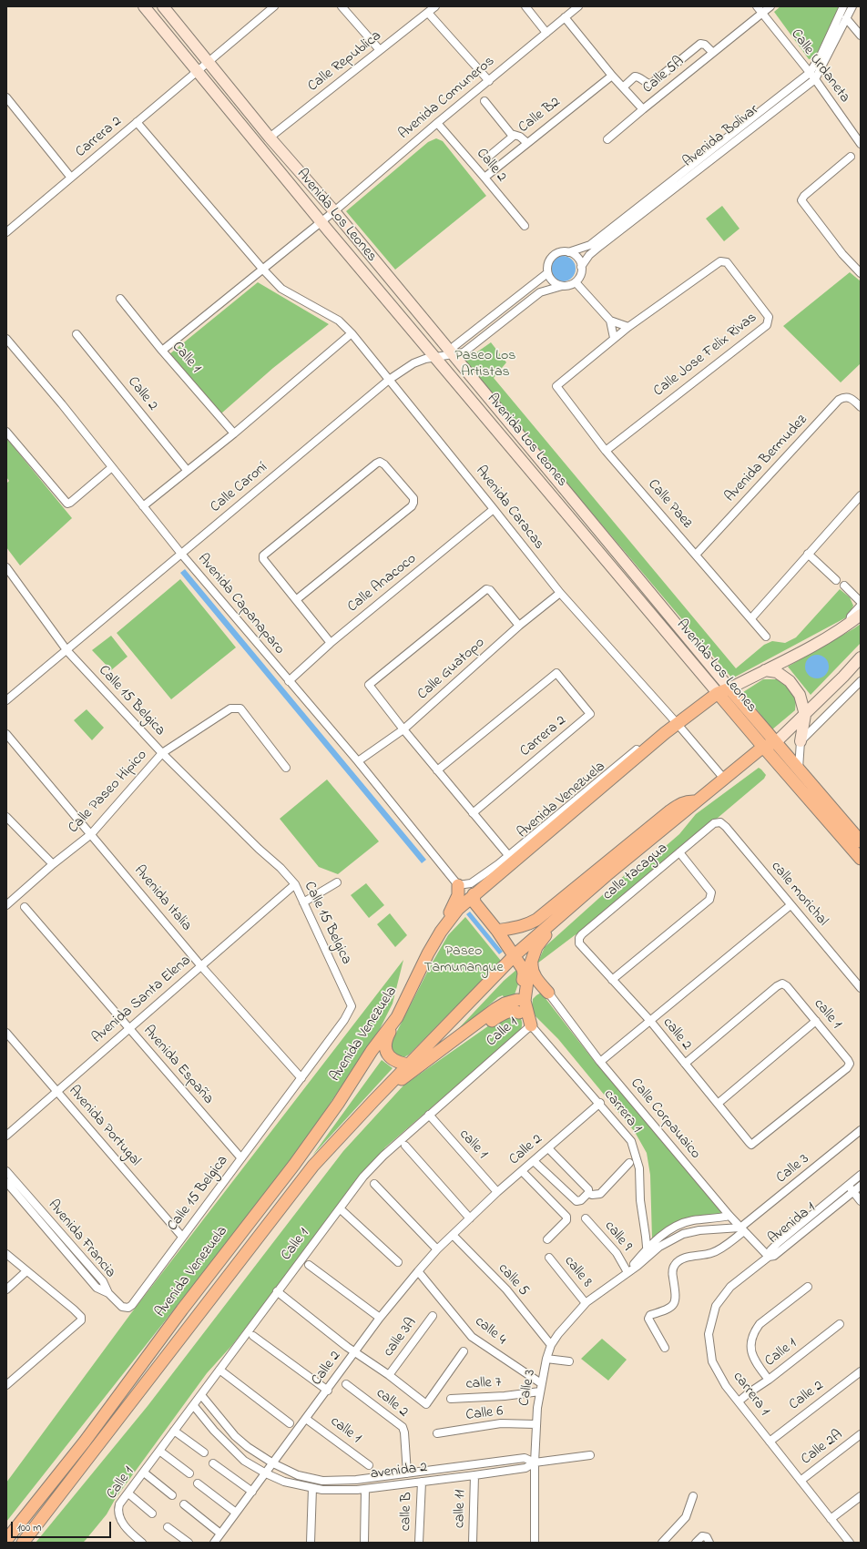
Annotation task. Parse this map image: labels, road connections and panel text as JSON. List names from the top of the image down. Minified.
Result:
{"streets":{"main road":["Avenida Los Leones","Avenida Venezuela"],"street":["Calle Republica","Calle Urdaneta","Calle 5A","Avenida Comuneros","Calle B2","Avenida Bolivar","Carrera 2","Calle 2","Calle Jose Felix Rivas","Calle 1","Avenida Bermudez","Calle Caroní","Calle Paez","Avenida Caracas","Calle Anacoco","Avenida Capanaparo","Calle Guatopo","Calle 15 Belgica","Calle Paseo Hipico","calle tacagua","calle morichal","Avenida Italia","Avenida Santa Elena","calle 1","calle 2","Avenida España","carrera 1","Calle Corpauaico","Avenida Portugal","Calle 3","Avenida 1","calle 9","Avenida Francia","calle 8","calle 5","calle 4","calle 3A","calle 7","Calle 6","Calle 2A","avenida 2","calle 11","calle B"]},"crossings":[["Calle Republica","Avenida Los Leones"],["Calle Urdaneta","Calle 5A"],["Calle Urdaneta","Avenida Bolivar"],["Calle 5A","Avenida Comuneros"],["Calle 5A","Calle B2"],["Avenida Comuneros","Calle 2"],["Avenida Comuneros","Avenida Los Leones"],["Avenida Comuneros","Calle 1"],["Avenida Comuneros","Avenida Caracas"],["Calle B2","Calle 2"],["Carrera 2","Avenida Los Leones"],["Carrera 2","Avenida Caracas"],["Calle 2","Calle 1"],["Calle 2","calle 1"],["Calle 2","calle 2"],["Calle 2","carrera 1"],["Calle 2","calle 5"],["Calle 2","calle 4"],["Calle 2","avenida 2"],["Avenida Los Leones","Calle Caroní"],["Avenida Los Leones","Avenida Venezuela"],["Calle Jose Felix Rivas","Calle Paez"],["Calle 1","calle 1"],["Calle 1","calle 2"],["Calle 1","carrera 1"],["Calle 1","avenida 2"],["Avenida Bermudez","Calle Paez"],["Calle Caroní","Avenida Caracas"],["Calle Caroní","Avenida Capanaparo"],["Calle Caroní","Calle 15 Belgica"],["Avenida Caracas","Calle Anacoco"],["Avenida Caracas","Calle Guatopo"],["Avenida Caracas","Avenida Venezuela"],["Calle Anacoco","Avenida Capanaparo"],["Avenida Capanaparo","Calle Guatopo"],["Calle 15 Belgica","Calle Paseo Hipico"],["Calle 15 Belgica","Avenida Italia"],["Calle 15 Belgica","Avenida Santa Elena"],["Calle 15 Belgica","Avenida España"],["Calle 15 Belgica","Avenida Portugal"],["Calle 15 Belgica","Avenida Francia"],["Calle Paseo Hipico","Avenida Italia"],["calle tacagua","calle morichal"],["calle tacagua","calle 2"],["Avenida Italia","Avenida Santa Elena"],["Avenida Santa Elena","Avenida España"],["Avenida Santa Elena","Avenida Portugal"],["calle 1","calle 2"],["calle 2","calle 3A"],["carrera 1","Calle Corpauaico"],["carrera 1","Avenida 1"],["carrera 1","Calle 2A"],["Calle Corpauaico","Calle 3"],["Calle Corpauaico","Avenida 1"],["Calle 3","calle 9"],["Calle 3","calle 8"],["Calle 3","calle 5"],["Calle 3","calle 4"],["Calle 3","calle 7"],["Calle 3","Calle 6"],["Calle 3","avenida 2"],["avenida 2","calle 11"],["avenida 2","calle B"]],"parks":["Paseo Los Artistas","Paseo Tamunangue"],"scale_bar":"100 m"}
